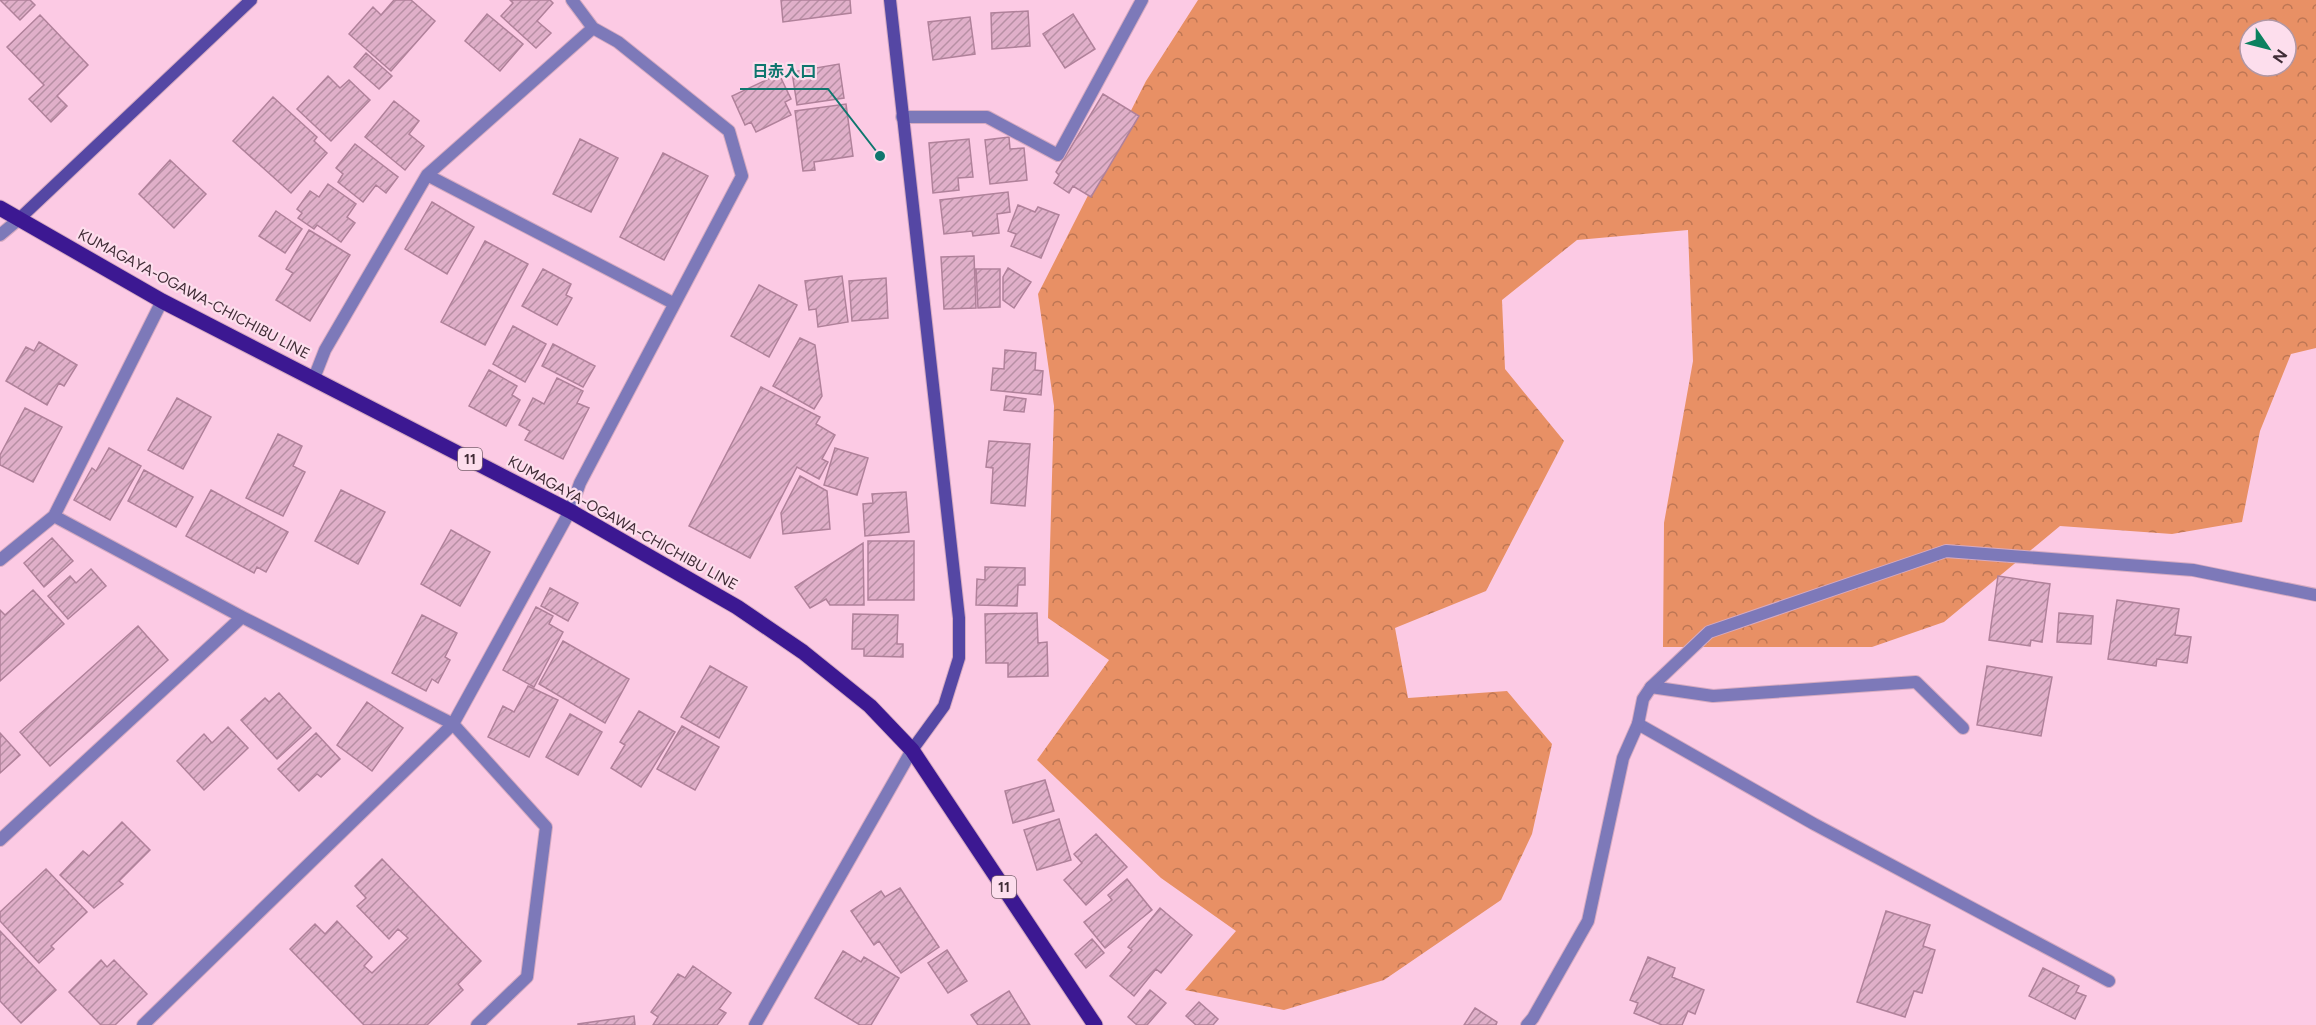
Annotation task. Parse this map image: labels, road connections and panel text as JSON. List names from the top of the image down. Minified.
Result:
{"streets":{"main road":["KUMAGAYA-OGAWA-CHICHIBU LINE","11"]},"places":["日赤入口"],"north":"bottom right"}
